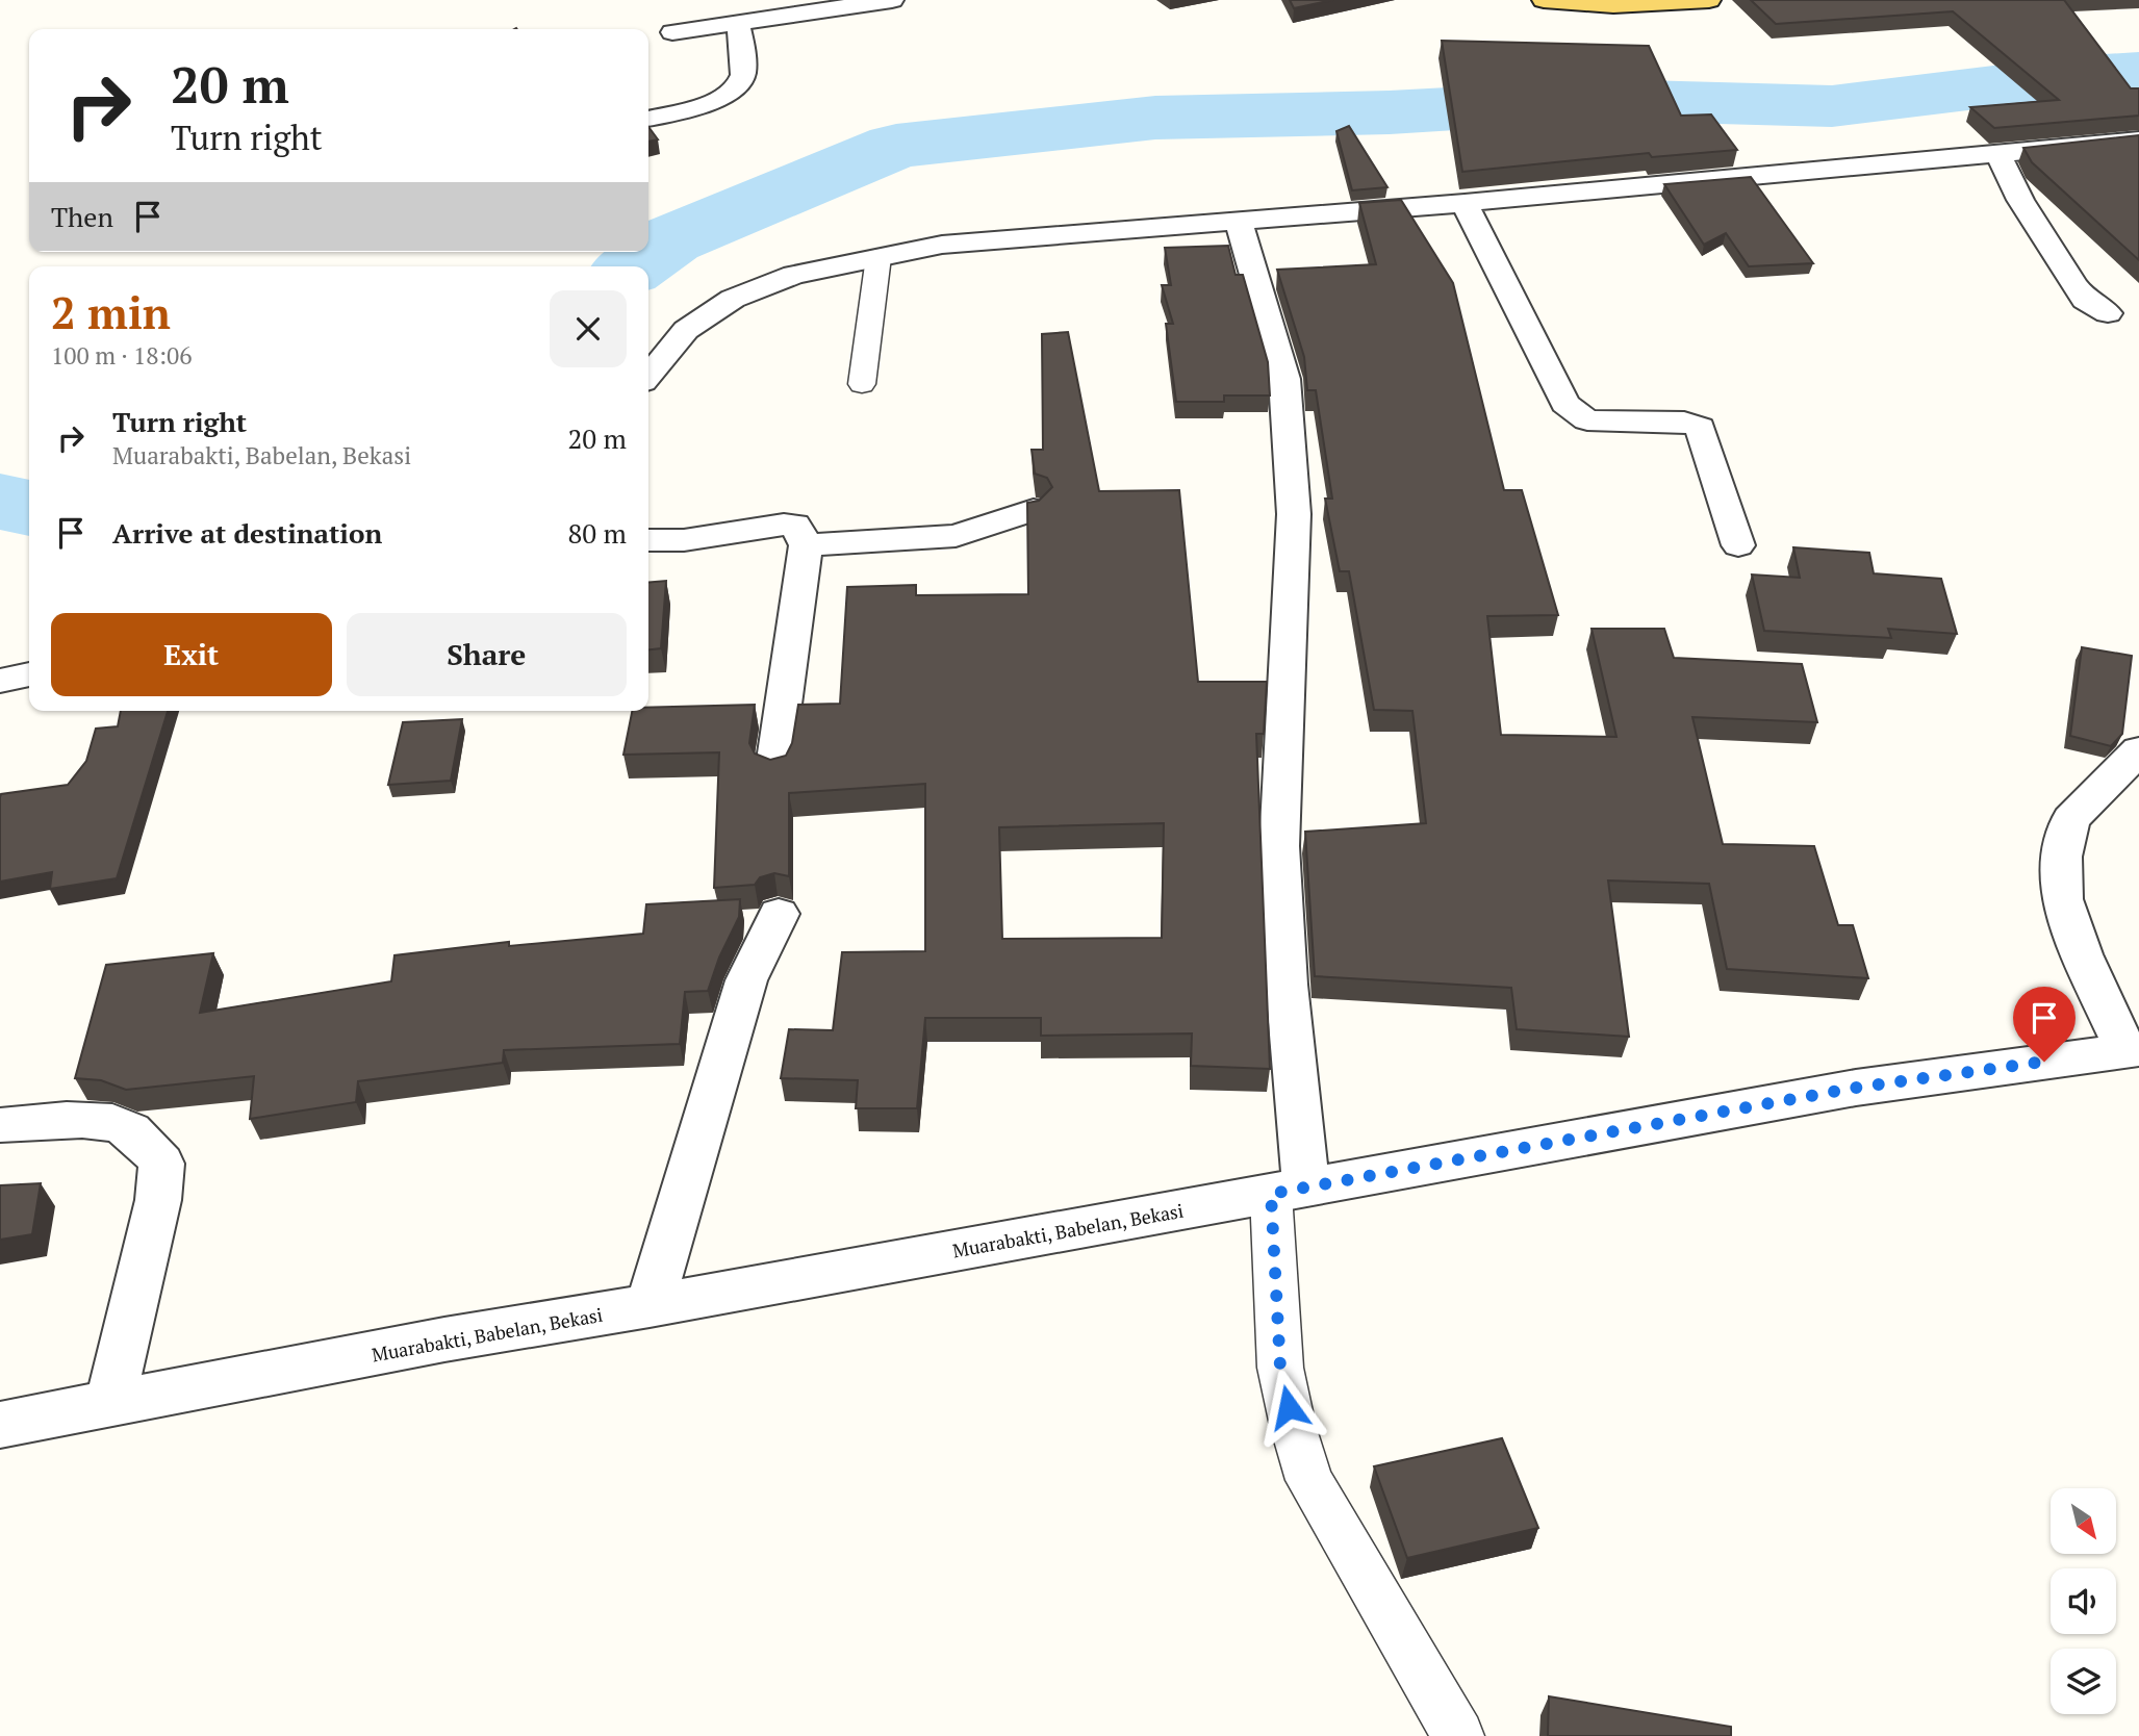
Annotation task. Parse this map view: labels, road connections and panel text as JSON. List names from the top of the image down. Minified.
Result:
{"streets":{"street":["Muarabakti, Babelan, Bekasi"]},"north":"bottom right","page":{"turn":["20 m","Turn right"],"then":"Then","heading":["2 min","100 m · 18:06"],"list":[{"name":"Turn right","note":"Muarabakti, Babelan, Bekasi","value":"20 m"},{"name":"Arrive at destination","value":"80 m"}],"buttons":["Exit","Share"]}}
